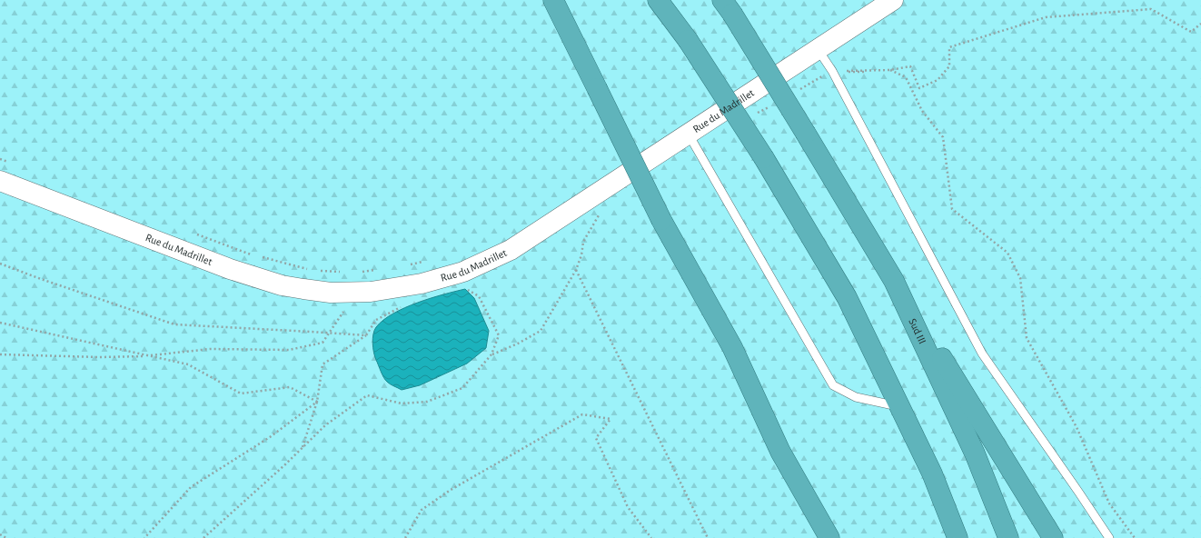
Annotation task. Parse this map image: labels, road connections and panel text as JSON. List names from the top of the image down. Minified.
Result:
{"streets":{"highway":["Sud III"],"street":["Rue du Madrillet"]}}
